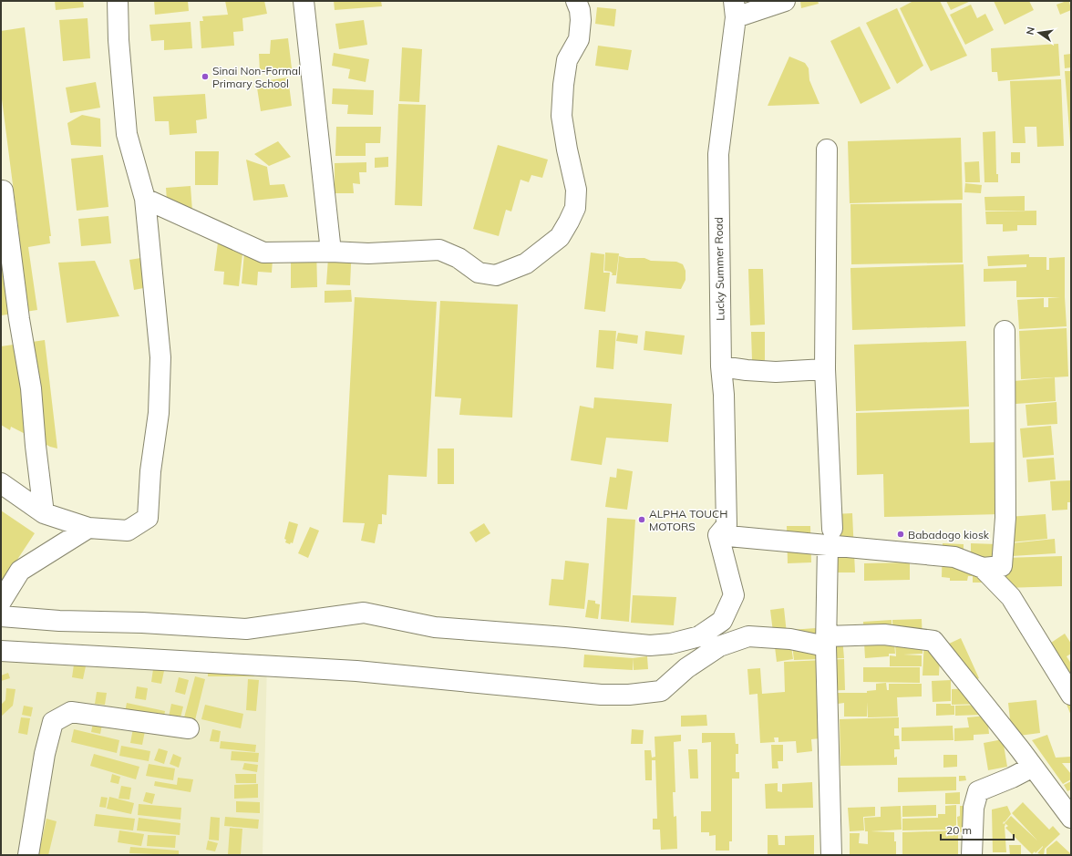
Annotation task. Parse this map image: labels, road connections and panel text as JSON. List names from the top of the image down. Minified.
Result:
{"streets":{"street":["Lucky Summer Road"]},"places":["Sinai Non-Formal Primary School","ALPHA TOUCH MOTORS","Babadogo kiosk"],"scale_bar":"20 m","north":"left"}
